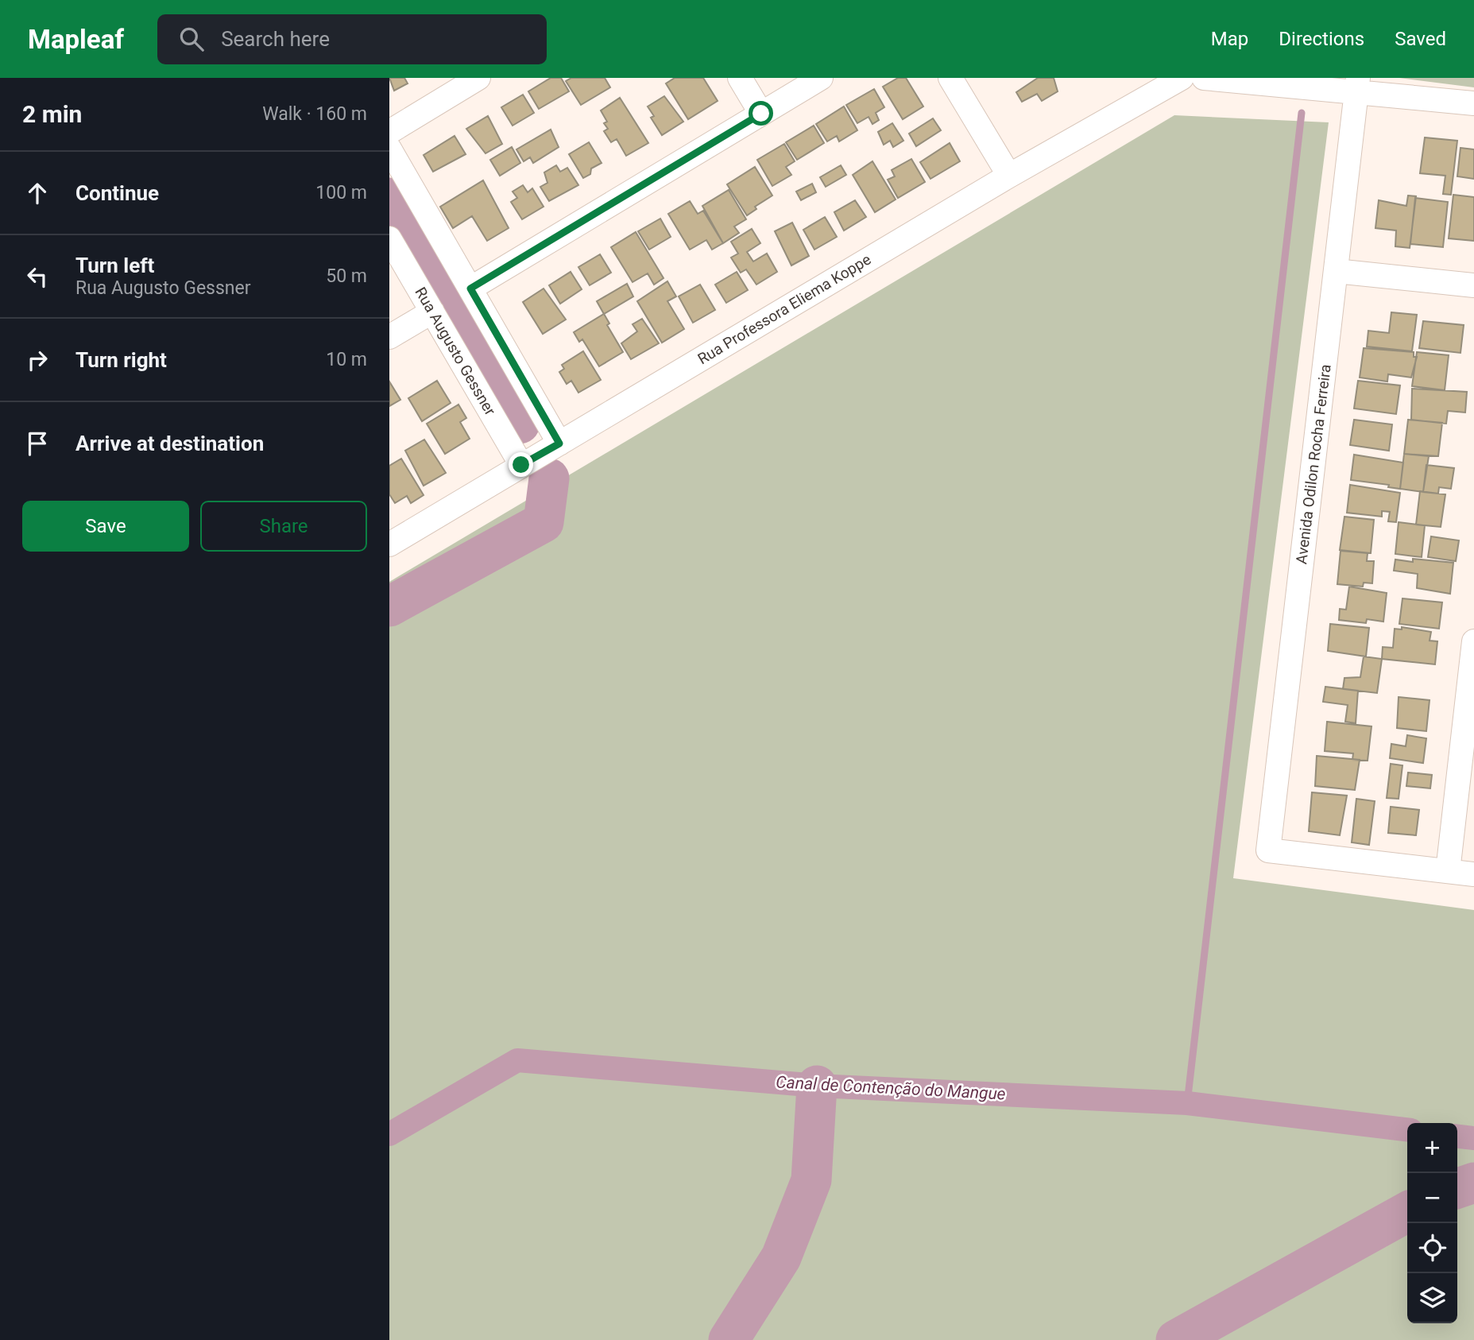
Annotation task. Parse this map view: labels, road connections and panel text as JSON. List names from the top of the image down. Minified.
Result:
{"streets":{"street":["Rua Professora Eliema Koppe","Rua Augusto Gessner","Avenida Odilon Rocha Ferreira"]},"crossings":[["Rua Professora Eliema Koppe","Rua Augusto Gessner"]],"water":["Canal de Contenção do Mangue"],"page":{"header":"Mapleaf","search":"Search here","nav":["Map","Directions","Saved"],"heading":["2 min","Walk · 160 m"],"list":[["Continue","100 m"],["Turn left","Rua Augusto Gessner","50 m"],["Turn right","10 m"],"Arrive at destination"],"buttons":["Save","Share"],"map_buttons":["+","−"]}}
